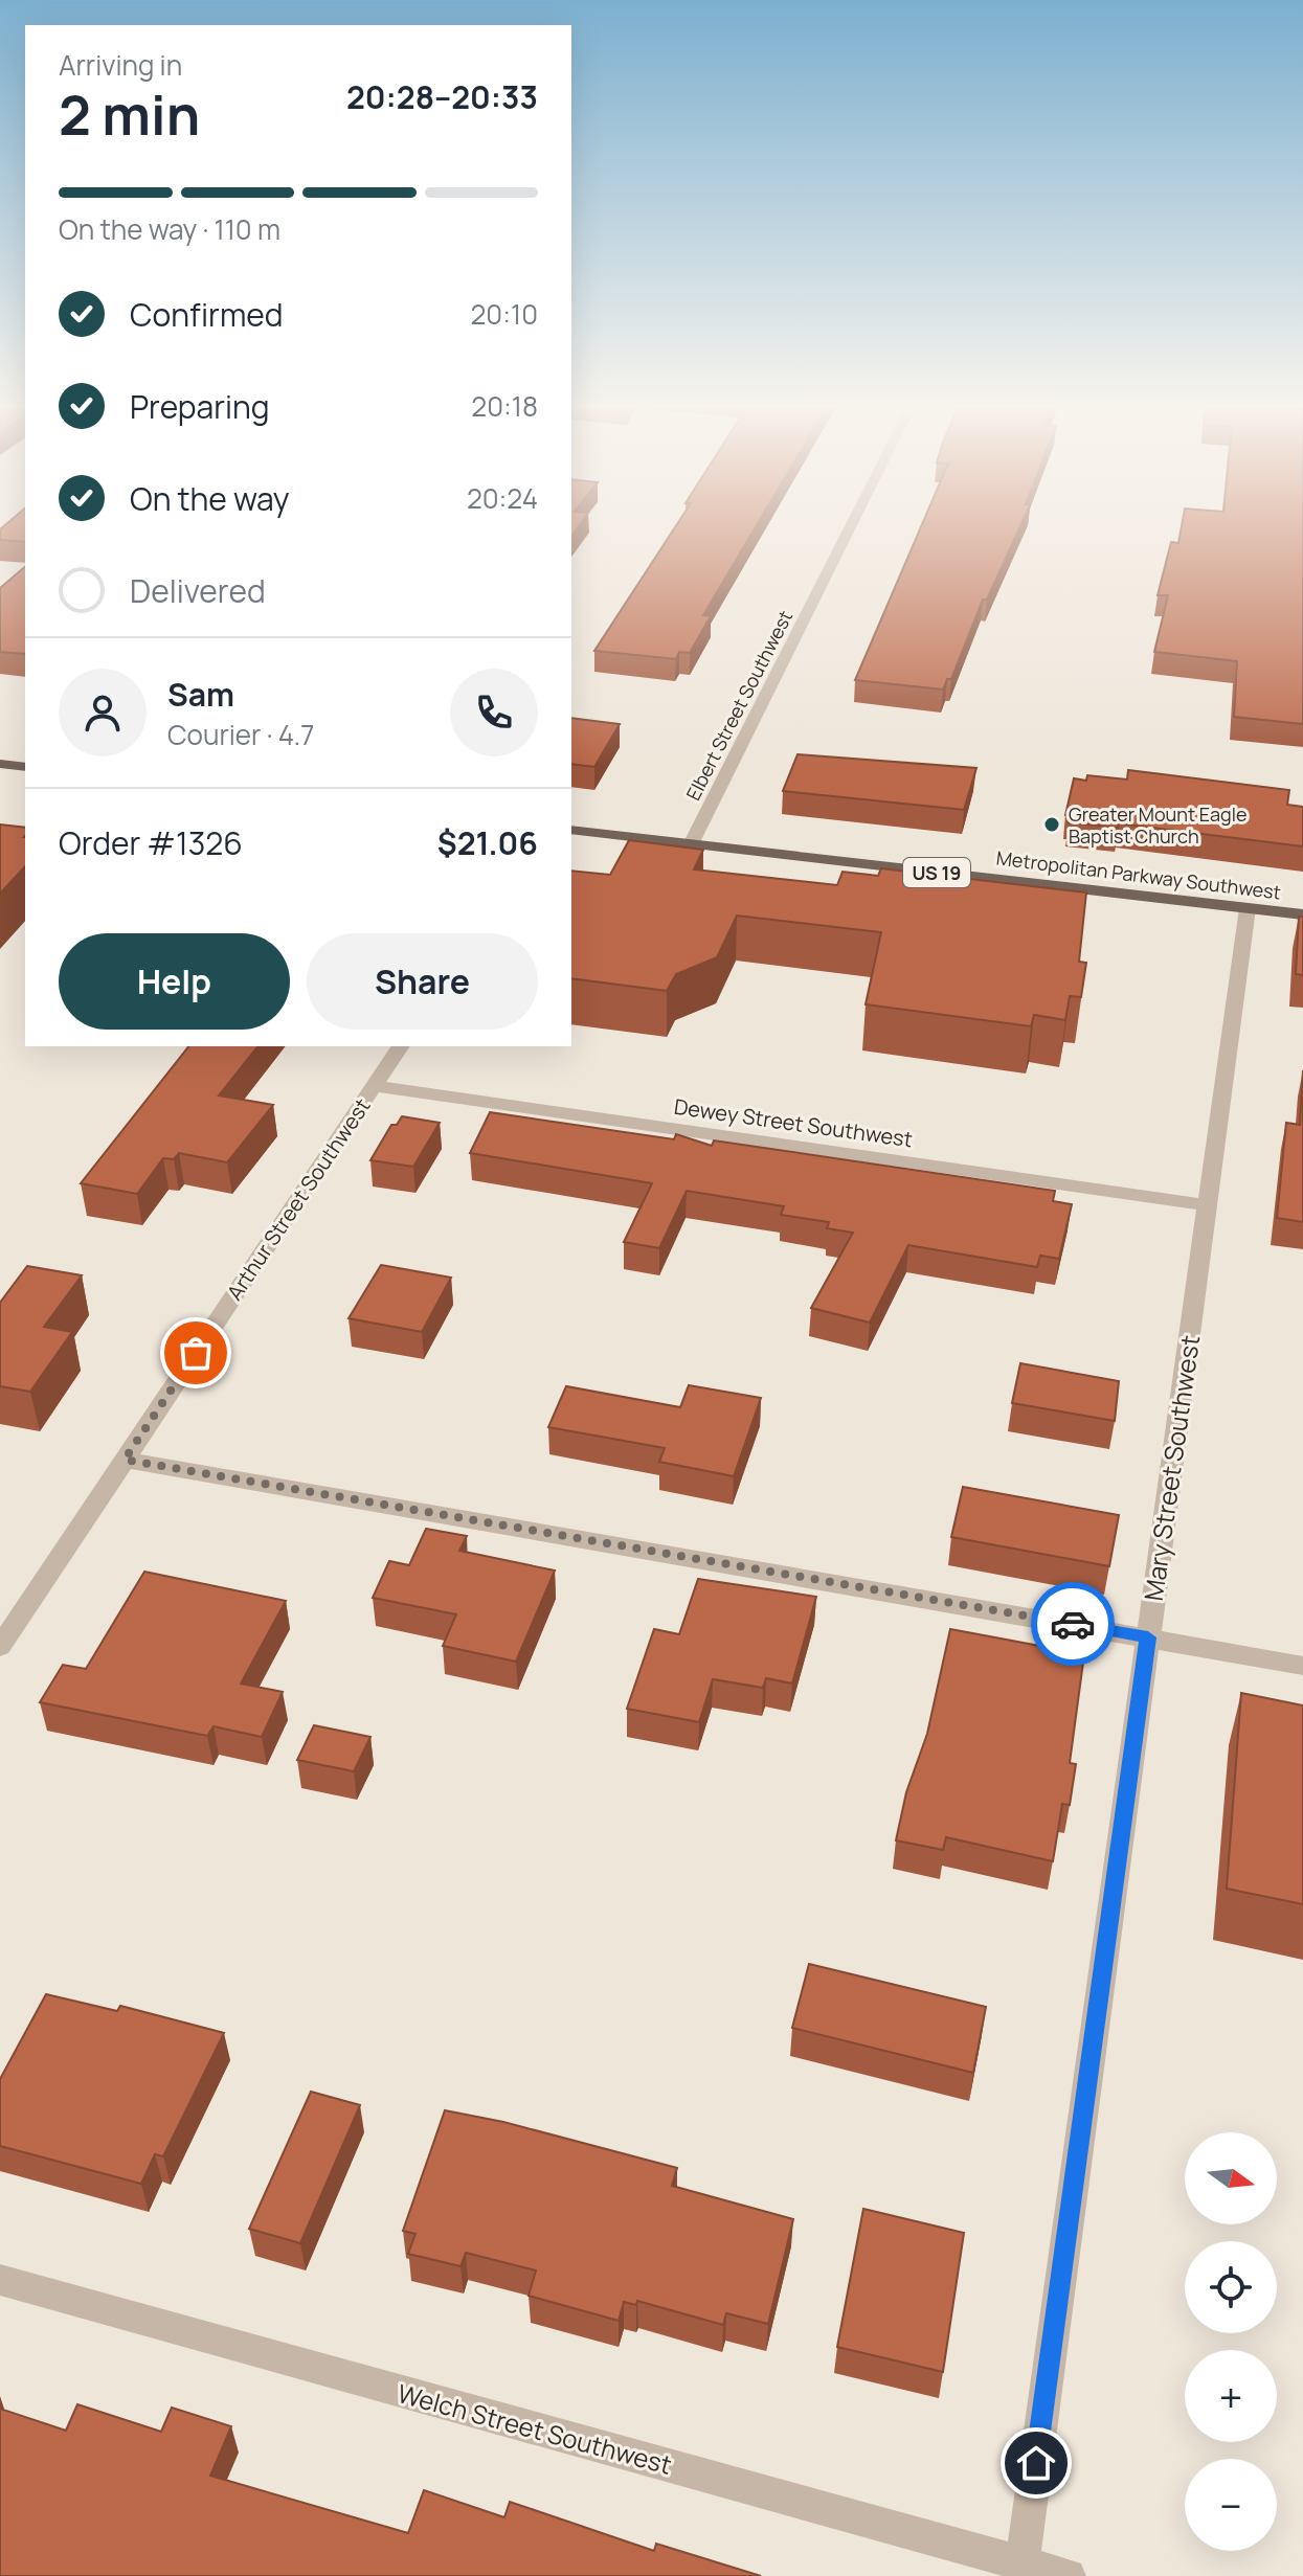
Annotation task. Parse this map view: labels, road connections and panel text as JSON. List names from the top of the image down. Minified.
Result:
{"streets":{"main road":["US 19","Metropolitan Parkway Southwest"],"street":["Elbert Street Southwest","Dewey Street Southwest","Arthur Street Southwest","Mary Street Southwest","Welch Street Southwest"]},"crossings":[["Elbert Street Southwest","Metropolitan Parkway Southwest"],["Metropolitan Parkway Southwest","Mary Street Southwest"],["Dewey Street Southwest","Arthur Street Southwest"],["Dewey Street Southwest","Mary Street Southwest"],["Mary Street Southwest","Welch Street Southwest"]],"places":["Greater Mount Eagle Baptist Church"],"north":"right","page":{"heading":["2 min","Arriving in","20:28–20:33"],"panel":["Sam","Courier · 4.7","Order #1326","$21.06"],"bar":"On the way · 110 m","list":[["Confirmed","20:10"],["Preparing","20:18"],["On the way","20:24"],"Delivered"],"buttons":["Help","Share"],"map_buttons":["+","−"]}}
